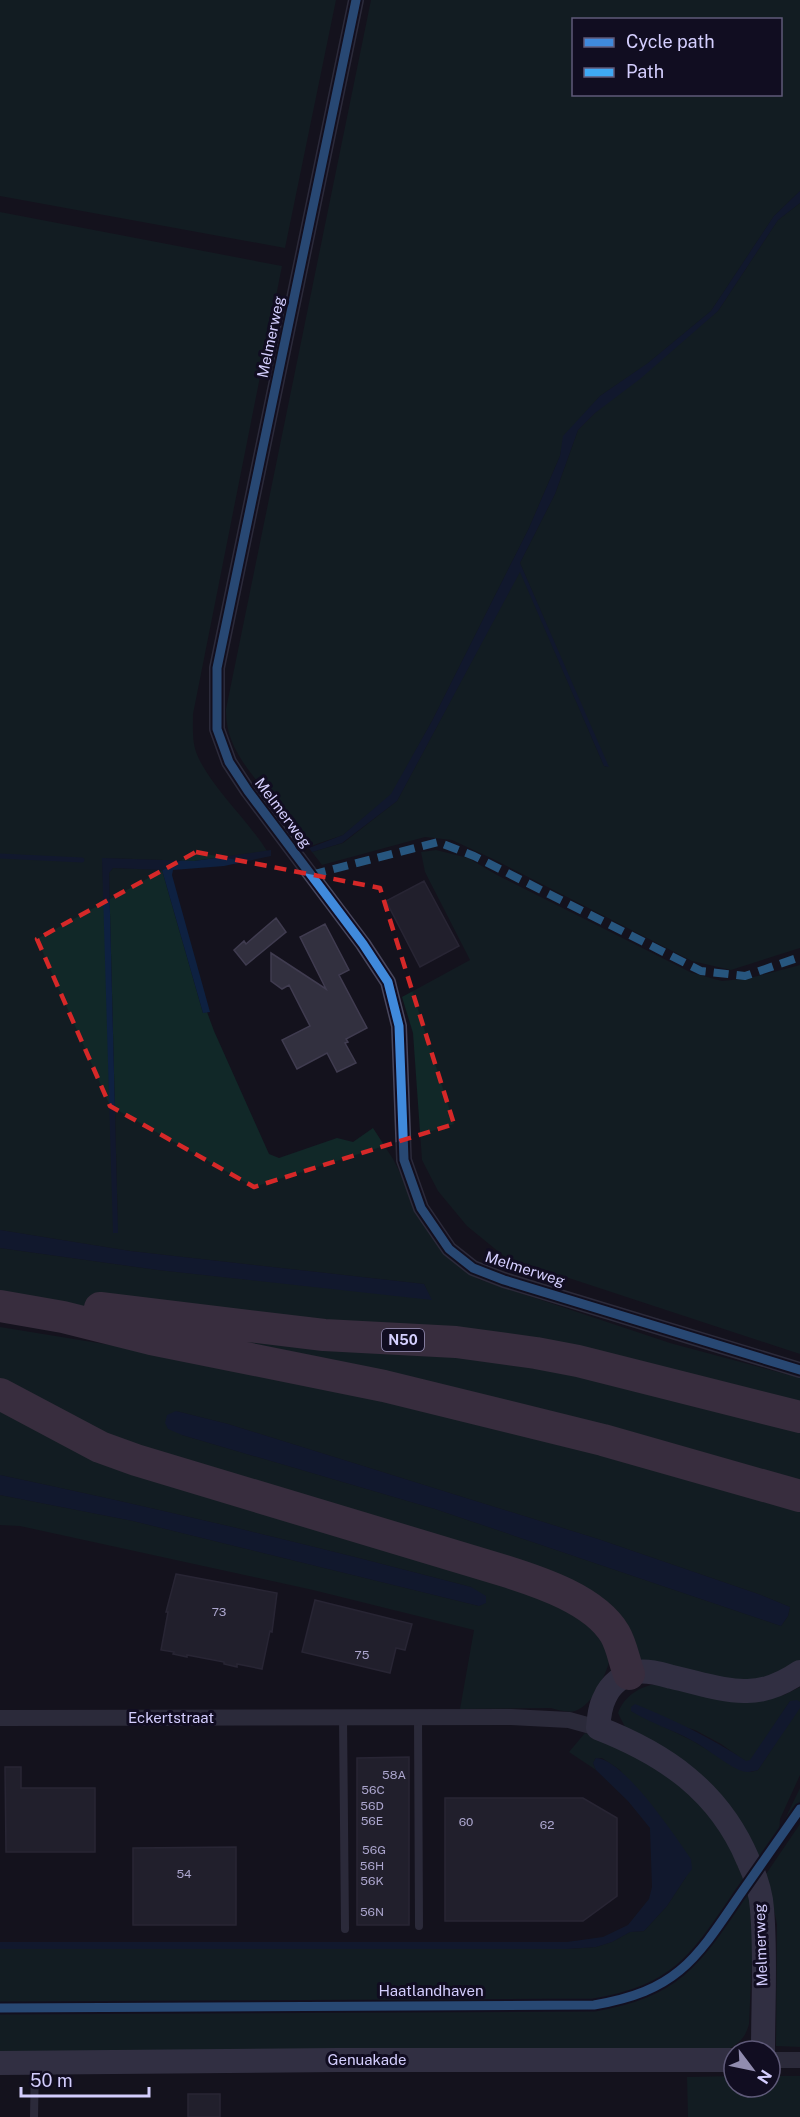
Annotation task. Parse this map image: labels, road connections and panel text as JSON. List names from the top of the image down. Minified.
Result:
{"streets":{"highway":["N50"],"street":["Melmerweg","Eckertstraat","Genuakade"],"cycle path":["Haatlandhaven"]},"crossings":[["Melmerweg","Eckertstraat"]],"house_numbers":["73","75","58A","56C","56D","56E","60","62","56G","56H","54","56K","56N"],"legend":["Cycle path","Path"],"scale_bar":"50 m","north":"bottom right"}
